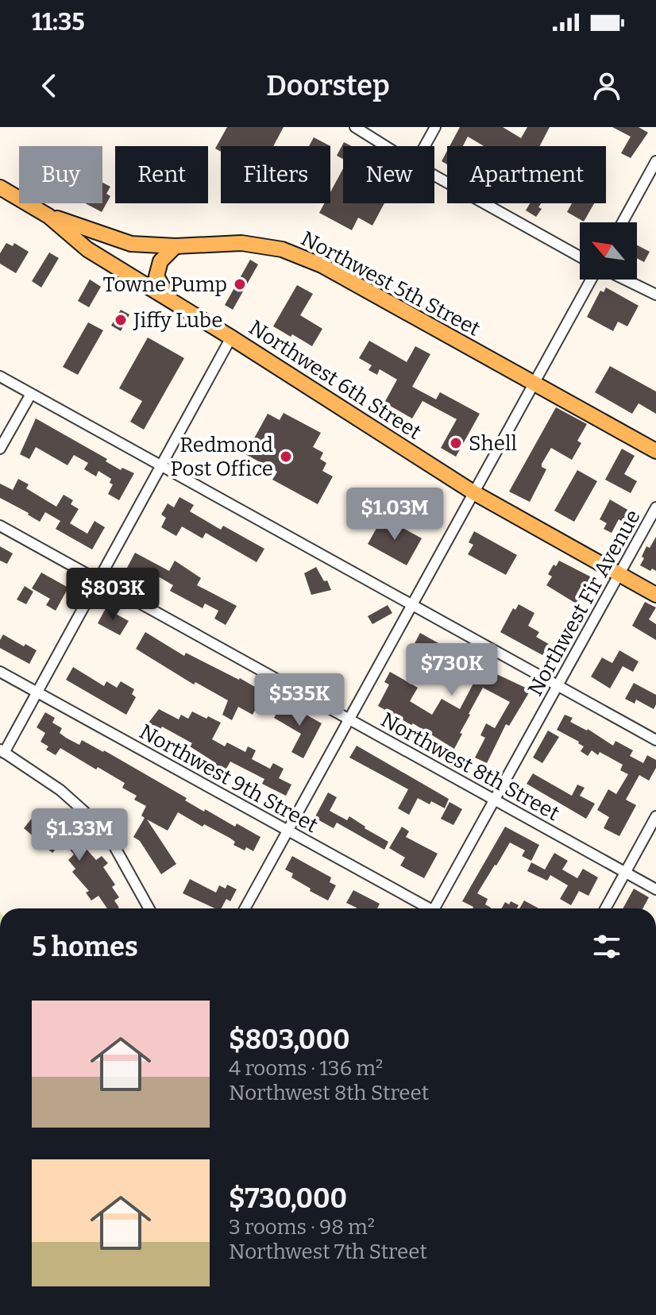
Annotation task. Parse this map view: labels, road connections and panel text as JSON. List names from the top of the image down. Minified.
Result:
{"streets":{"main road":["Northwest 5th Street","Northwest 6th Street"],"street":["Northwest Fir Avenue","Northwest 8th Street","Northwest 9th Street"]},"crossings":[["Northwest 5th Street","Northwest 6th Street"],["Northwest 6th Street","Northwest Fir Avenue"],["Northwest Fir Avenue","Northwest 8th Street"]],"places":["Towne Pump","Jiffy Lube","Shell","Redmond Post Office"],"north":"top left","page":{"status":"11:35","header":"Doorstep","chip":["Buy","Rent","Filters","New","Apartment"],"price":["$1.03M","$803K","$730K","$535K","$1.33M"],"heading":"5 homes","list":[{"name":"$803,000","note":"4 rooms · 136 m² · Northwest 8th Street"},{"name":"$730,000","note":"3 rooms · 98 m² · Northwest 7th Street"}]}}
